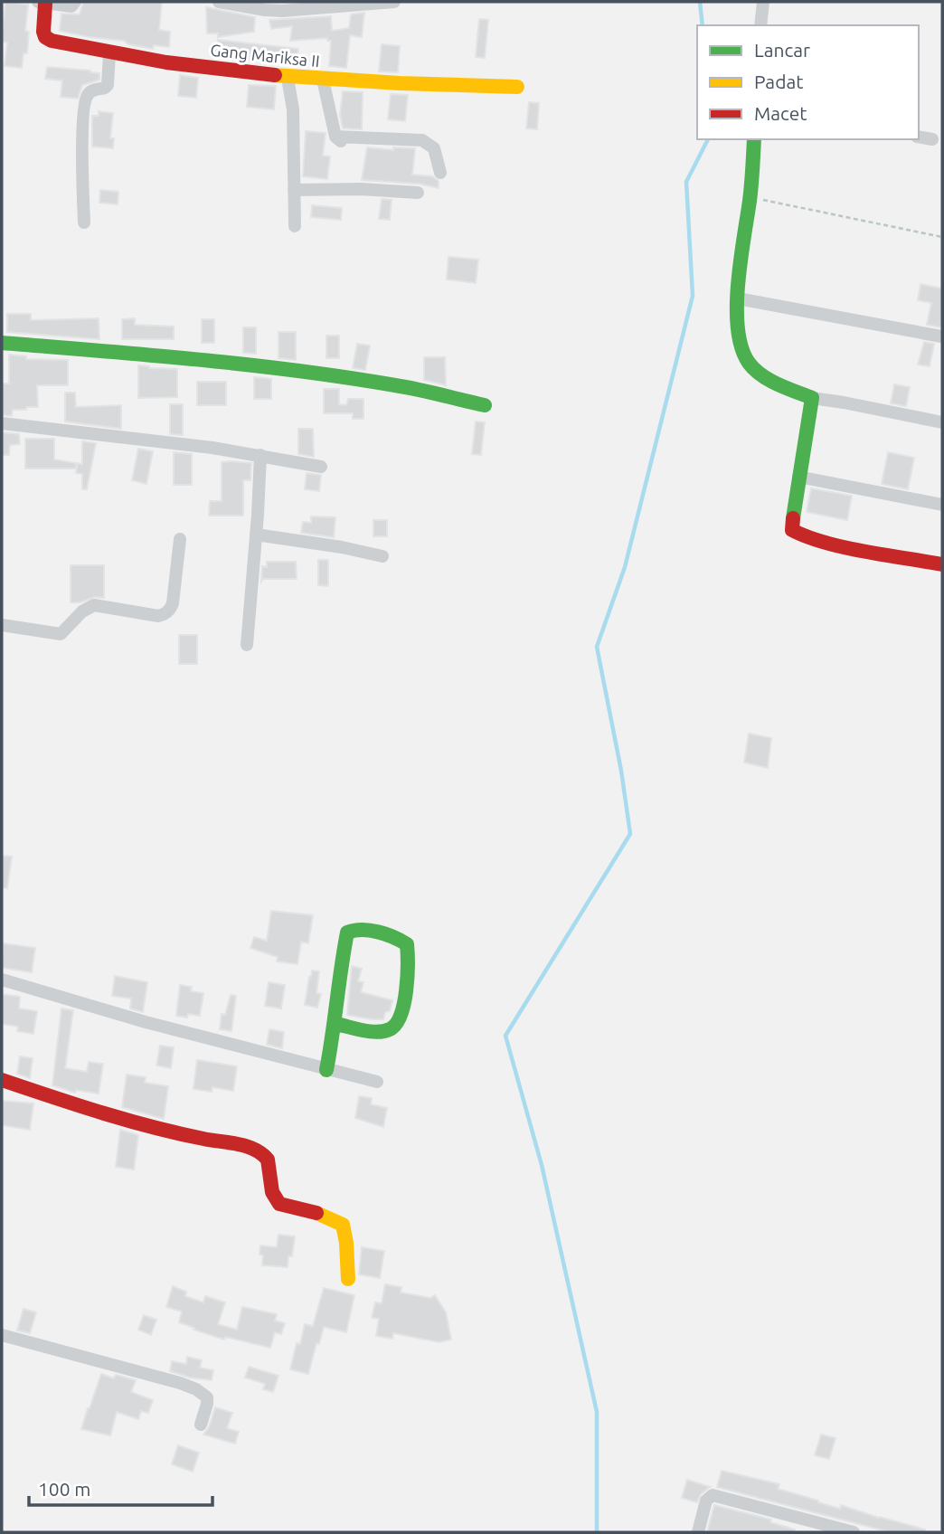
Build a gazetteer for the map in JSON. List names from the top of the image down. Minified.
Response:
{"streets":{"street":["Gang Mariksa II"]},"legend":["Lancar","Padat","Macet"],"scale_bar":"100 m"}
